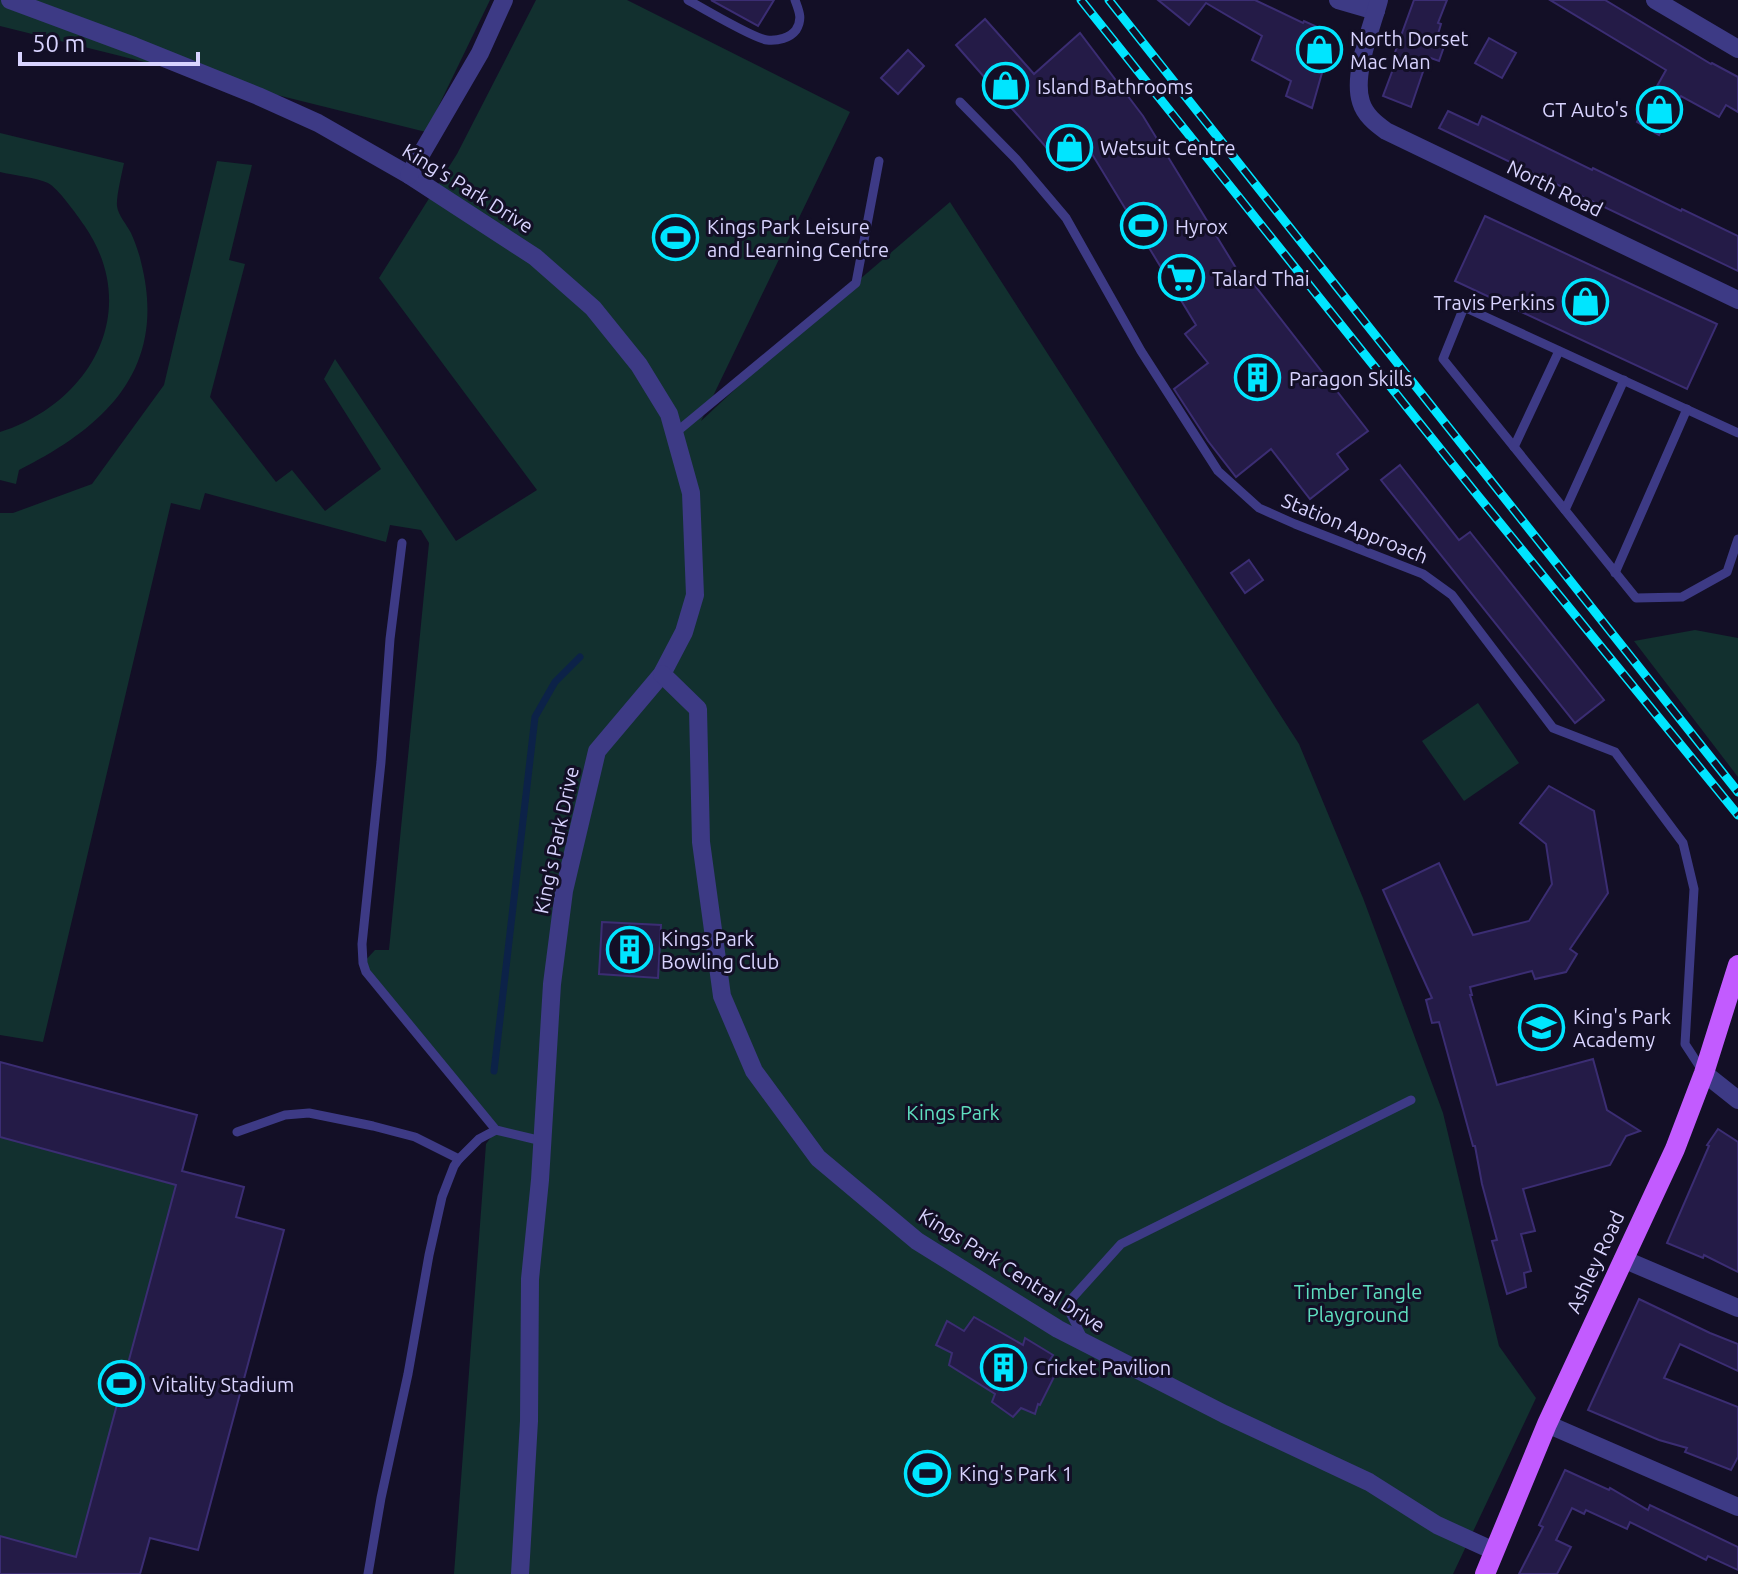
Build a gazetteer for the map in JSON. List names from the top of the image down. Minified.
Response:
{"streets":{"main road":["Ashley Road"],"street":["King's Park Drive","North Road","Kings Park Central Drive"],"lane":["Station Approach"]},"crossings":[["King's Park Drive","Kings Park Central Drive"],["Station Approach","Ashley Road"],["Ashley Road","Kings Park Central Drive"]],"parks":["Kings Park","Timber Tangle Playground"],"places":{"shop":["North Dorset Mac Man","Island Bathrooms","GT Auto's","Wetsuit Centre","Travis Perkins"],"sports":["Hyrox","Kings Park Leisure and Learning Centre","Vitality Stadium","King's Park 1"],"supermarket":["Talard Thai"],"building":["Paragon Skills","Kings Park Bowling Club","Cricket Pavilion"],"school or university":["King's Park Academy"]},"scale_bar":"50 m"}
